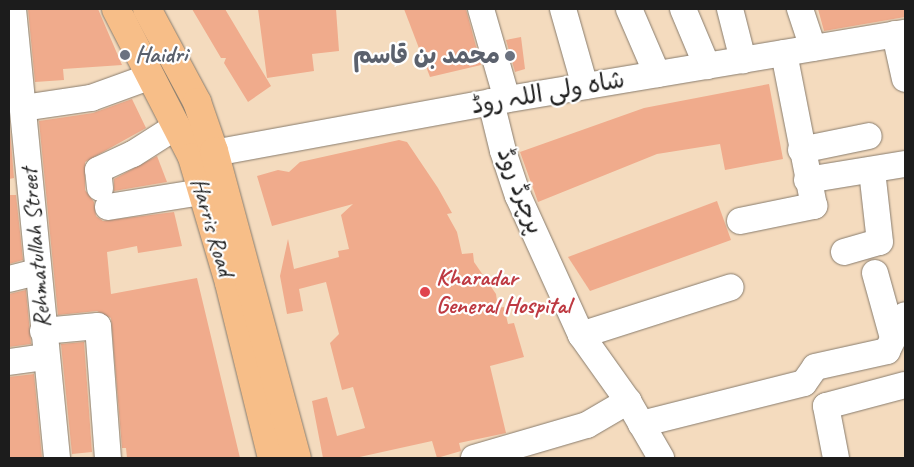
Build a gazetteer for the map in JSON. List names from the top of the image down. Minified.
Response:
{"streets":{"main road":["Harris Road"],"street":["شاہ ولی اللہ روڈ","پرچرڈ روڈ","Rehmatullah Street"]},"crossings":[["شاہ ولی اللہ روڈ","پرچرڈ روڈ"],["شاہ ولی اللہ روڈ","Harris Road"]],"places":["Haidri","محمد بن قاسم","Kharadar General Hospital"]}
